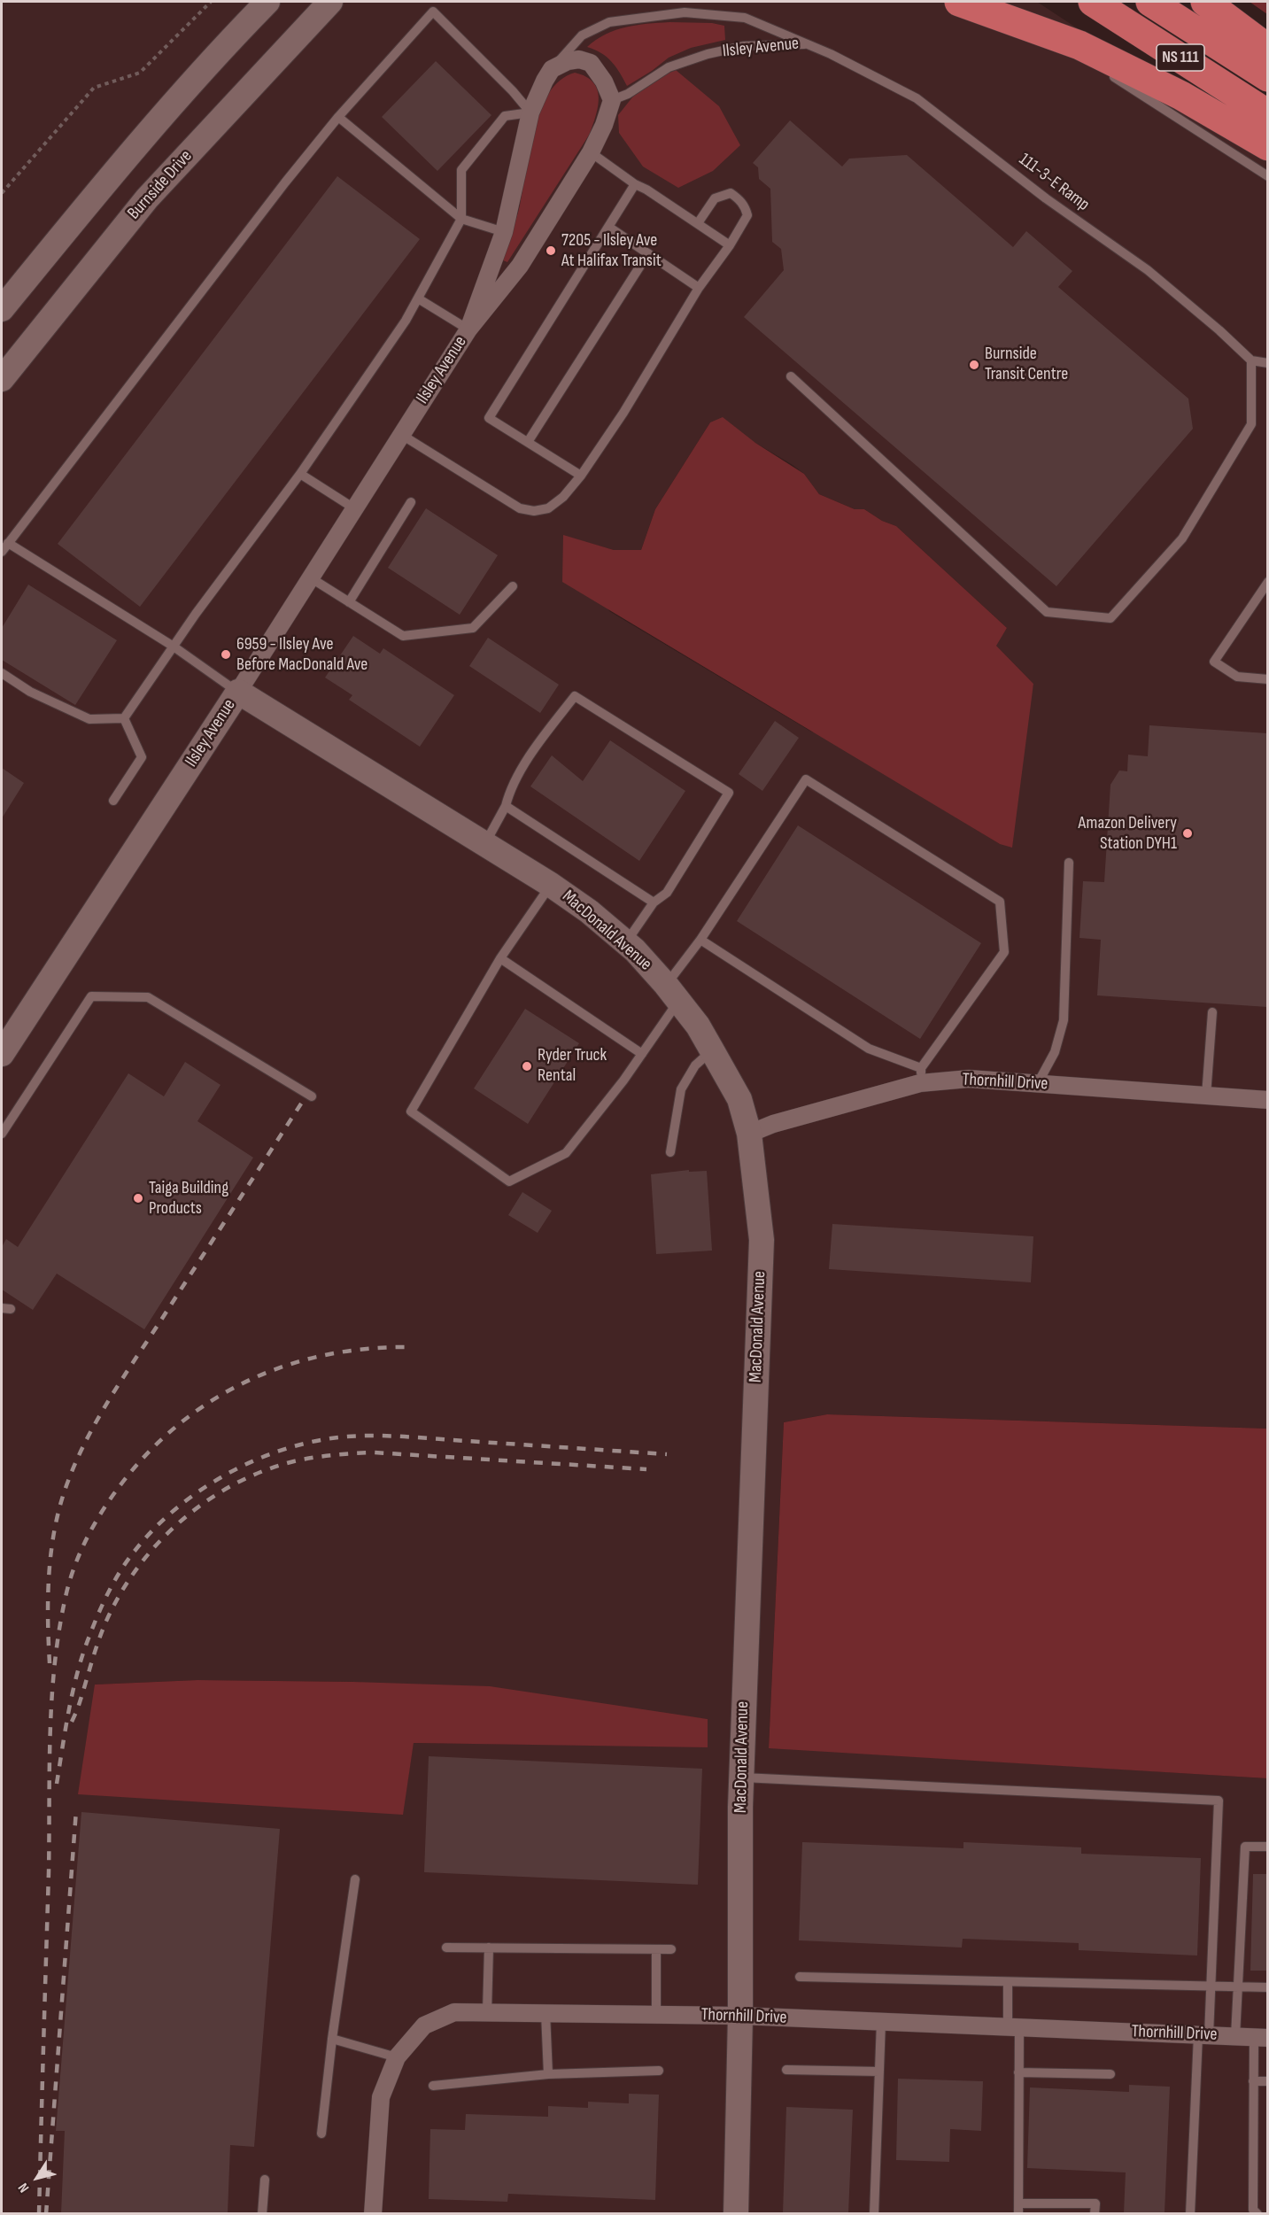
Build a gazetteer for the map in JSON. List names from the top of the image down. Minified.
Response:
{"streets":{"highway":["NS 111"],"street":["Ilsley Avenue","Burnside Drive","MacDonald Avenue","Thornhill Drive"],"lane":["111-3-E Ramp"]},"crossings":[["Ilsley Avenue","111-3-E Ramp"],["Ilsley Avenue","MacDonald Avenue"],["MacDonald Avenue","Thornhill Drive"]],"places":["7205 - Ilsley Ave At Halifax Transit","Burnside Transit Centre","6959 - Ilsley Ave Before MacDonald Ave","Amazon Delivery Station DYH1","Ryder Truck Rental","Taiga Building Products"],"north":"bottom left"}
